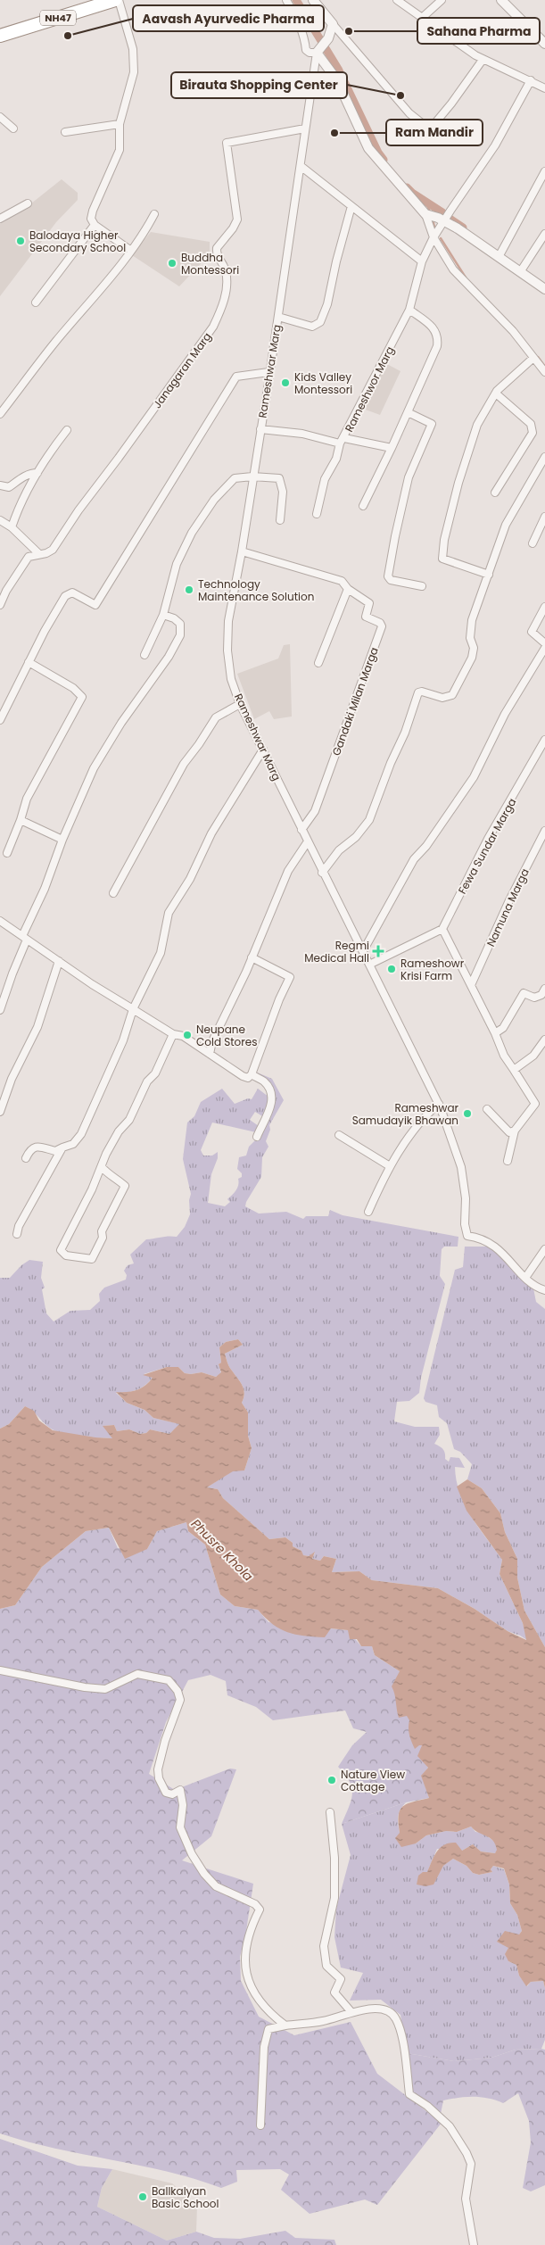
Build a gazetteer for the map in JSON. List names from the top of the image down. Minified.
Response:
{"streets":{"highway":["NH47"],"street":["Janagaran Marg","Rameshwar Marg","Rameshwor Marg","Gandaki Milan Marga","Fewa Sundar Marga","Namuna Marga"]},"crossings":[["Janagaran Marg","Rameshwar Marg"],["Rameshwar Marg","Rameshwor Marg"],["Rameshwar Marg","Gandaki Milan Marga"]],"water":["Phusre Khola"],"places":{"other":["Sahana Pharma","Aavash Ayurvedic Pharma","Birauta Shopping Center","Ram Mandir","Balodaya Higher Secondary School","Buddha Montessori","Kids Valley Montessori","Technology Maintenance Solution","Rameshowr Krisi Farm","Neupane Cold Stores","Rameshwar Samudayik Bhawan","Nature View Cottage","Ballkalyan Basic School"],"health":["Regmi Medical Hall"]}}
